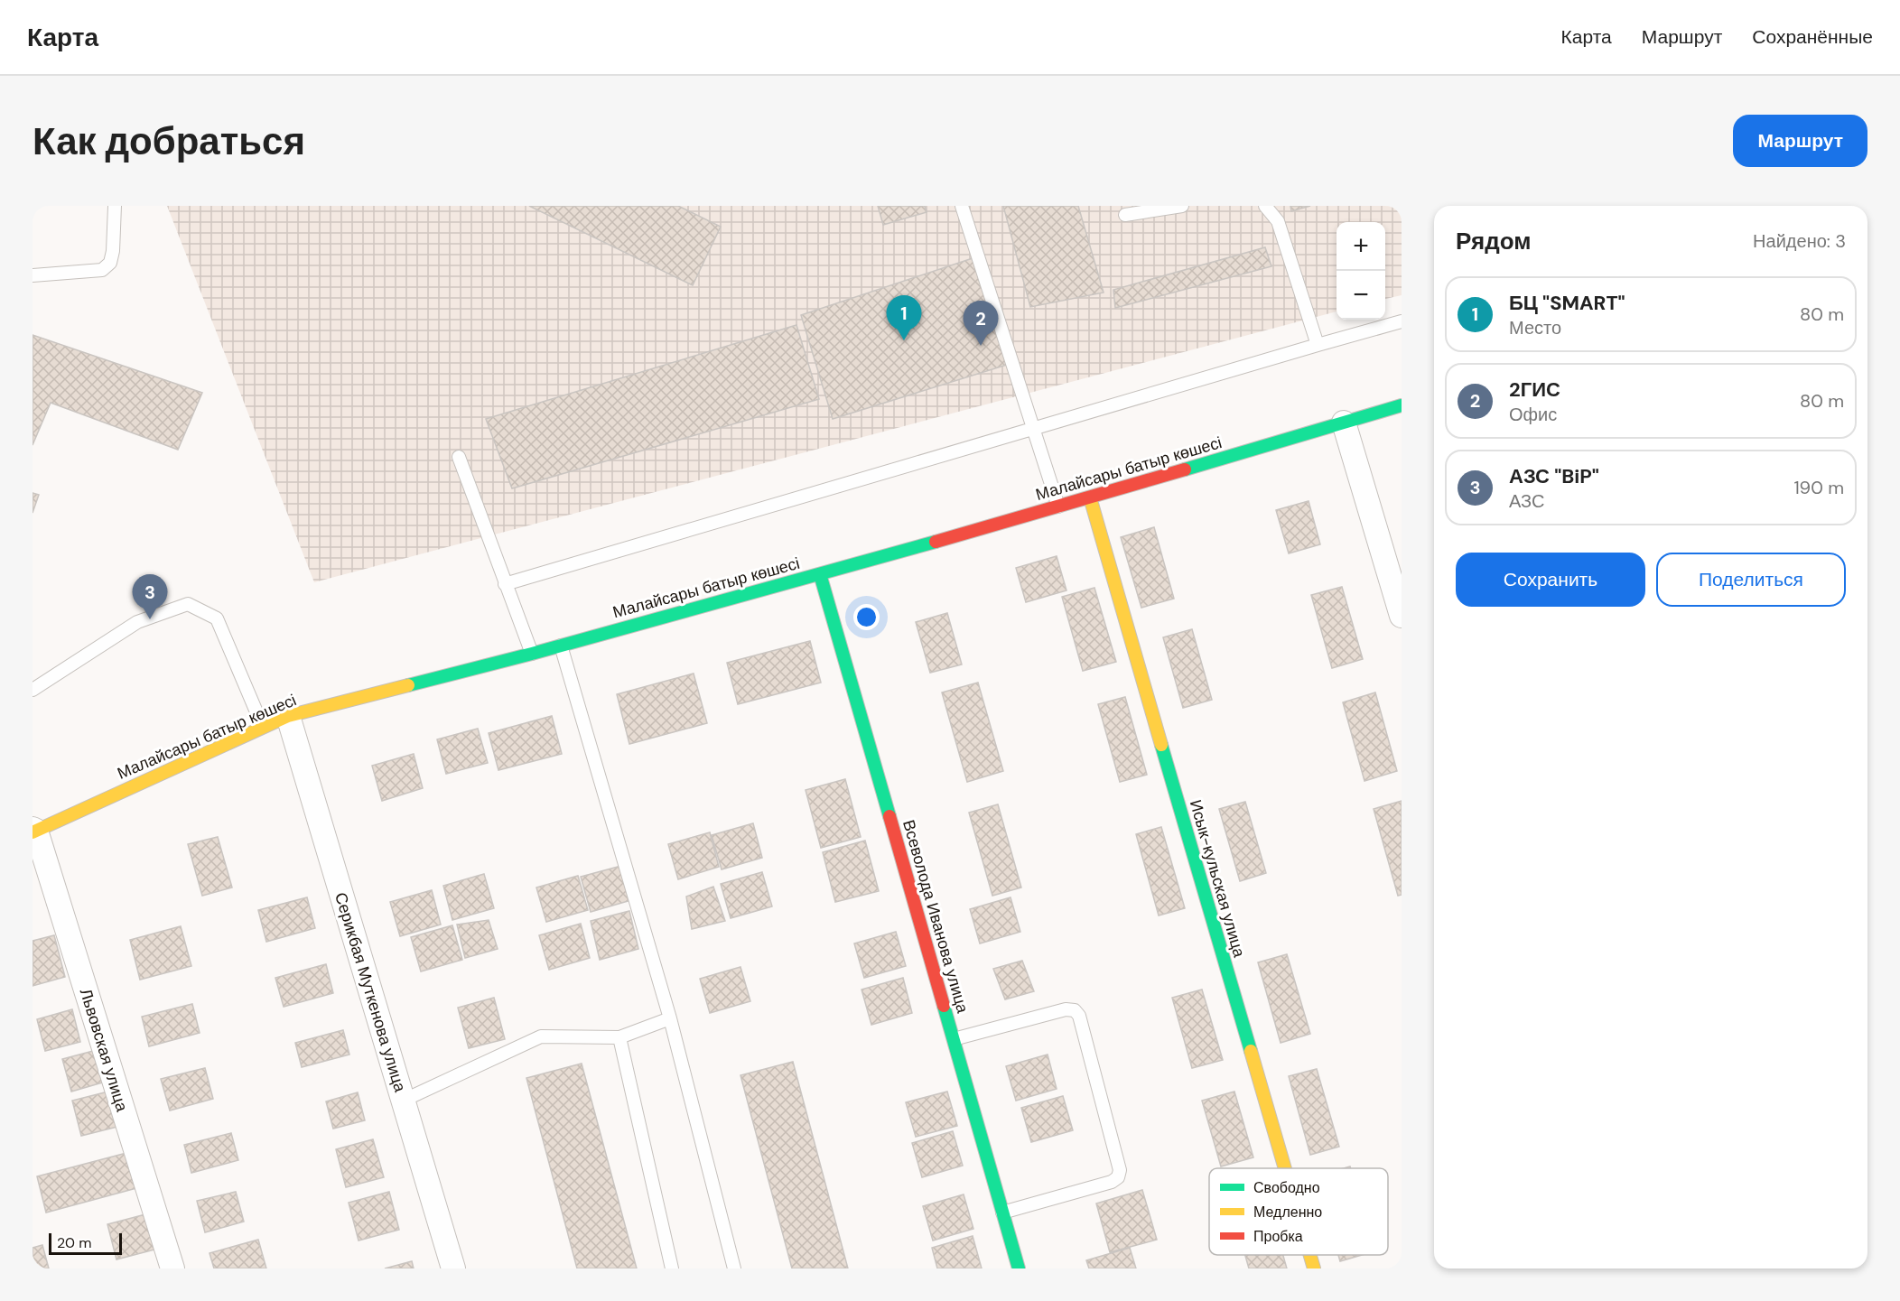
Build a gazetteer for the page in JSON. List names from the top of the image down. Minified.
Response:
{"streets":{"street":["Малайсары батыр көшесі","Исык-кульская улица","Всеволода Иванова улица","Серикбая Муткенова улица","Львовская улица"]},"crossings":[["Малайсары батыр көшесі","Исык-кульская улица"],["Малайсары батыр көшесі","Всеволода Иванова улица"],["Малайсары батыр көшесі","Серикбая Муткенова улица"],["Малайсары батыр көшесі","Львовская улица"]],"legend":["Свободно","Медленно","Пробка"],"scale_bar":"20 m","page":{"header":"Карта","nav":["Карта","Маршрут","Сохранённые"],"buttons":["Маршрут",["Сохранить","Поделиться"]],"title":"Как добраться","heading":["Рядом","Найдено: 3"],"map_buttons":["+","−"],"list":[{"mark":"1","name":"БЦ \"SMART\"","note":"Место","value":"80 m"},{"mark":"2","name":"2ГИС","note":"Офис","value":"80 m"},{"mark":"3","name":"АЗС \"BiP\"","note":"АЗС","value":"190 m"}],"pins":["1","2","3"],"scale":"20 m"}}
